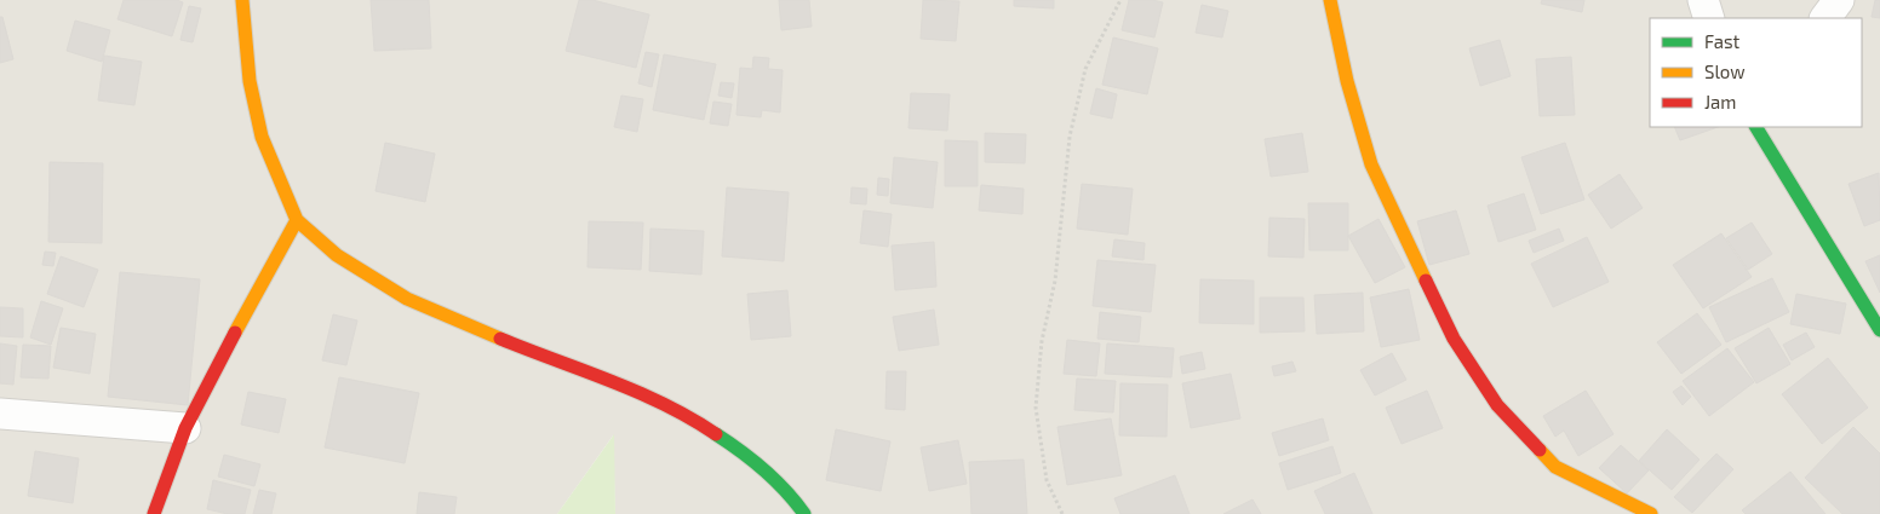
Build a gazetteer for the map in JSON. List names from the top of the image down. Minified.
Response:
{"legend":["Fast","Slow","Jam"]}
